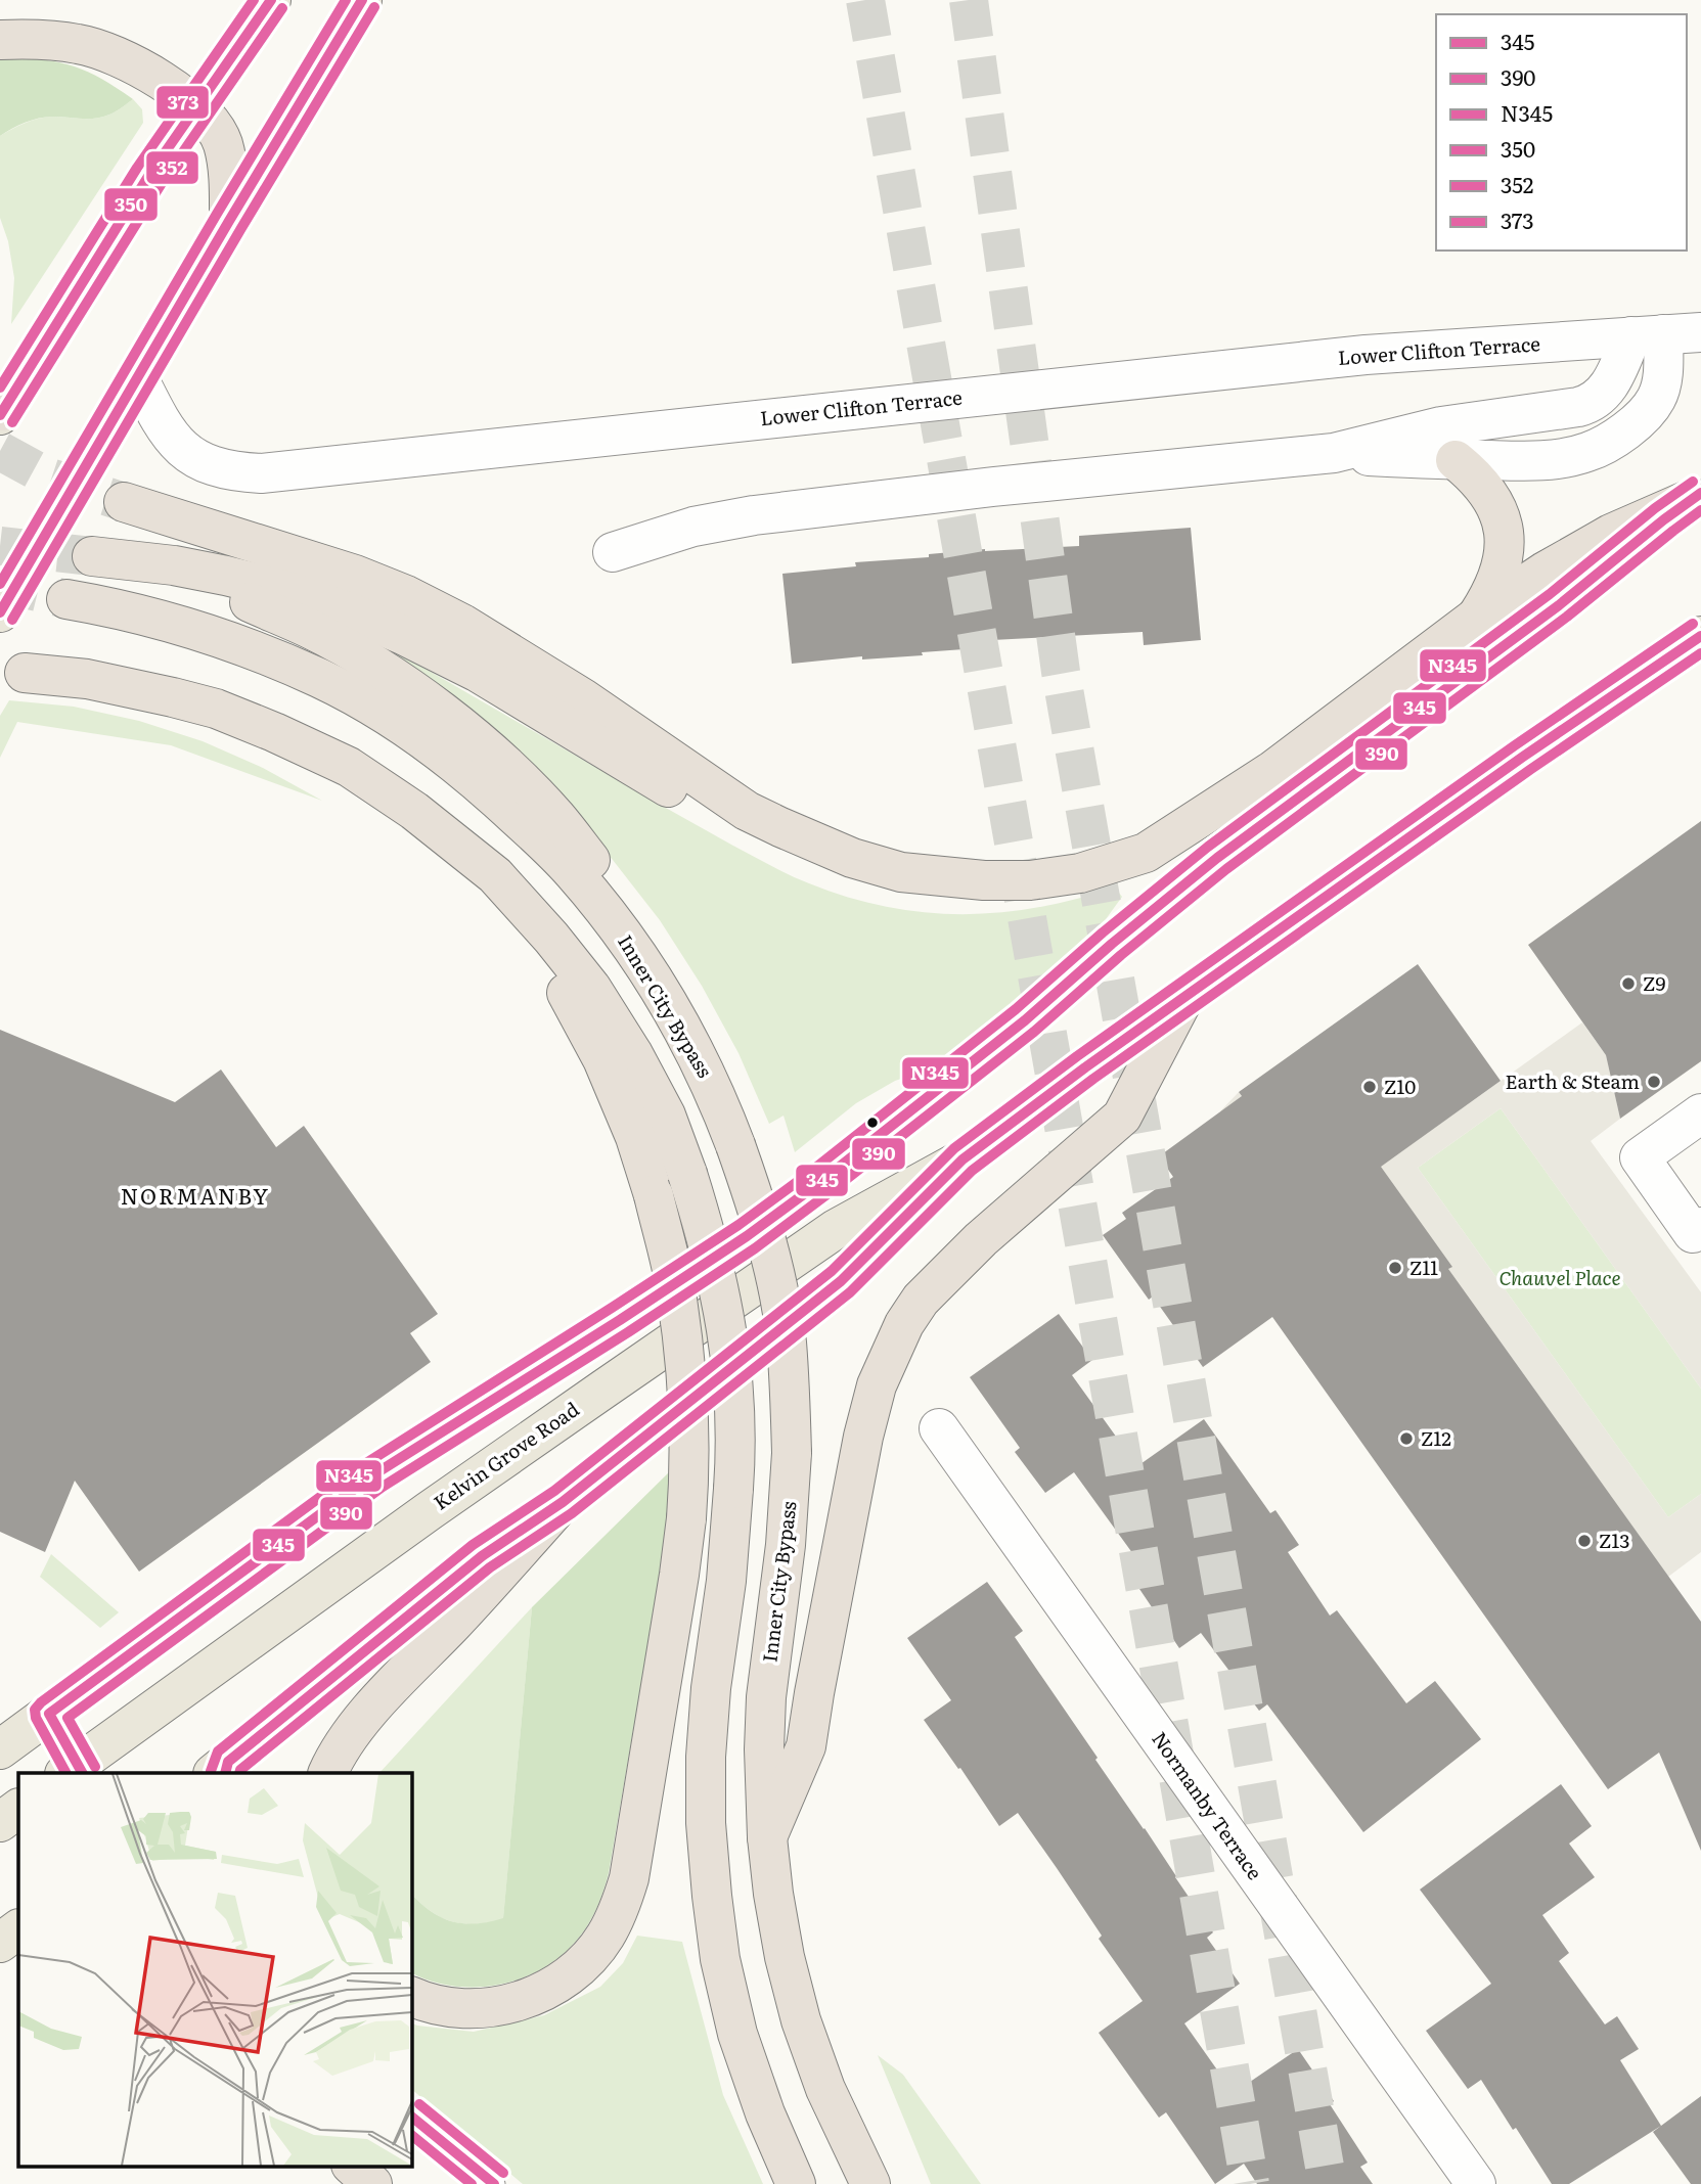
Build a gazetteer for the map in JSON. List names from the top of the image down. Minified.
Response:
{"streets":{"highway":["Inner City Bypass"],"main road":["Kelvin Grove Road"],"street":["Lower Clifton Terrace","Normanby Terrace"]},"districts":["NORMANBY"],"parks":["Chauvel Place"],"places":["Z9","Earth & Steam","Z10","Z11","Z12","Z13"],"lines":["transit line 350","transit line 373","transit line 352","transit line N345","transit line 345","transit line 390"],"legend":["345","390","N345","350","352","373"]}
